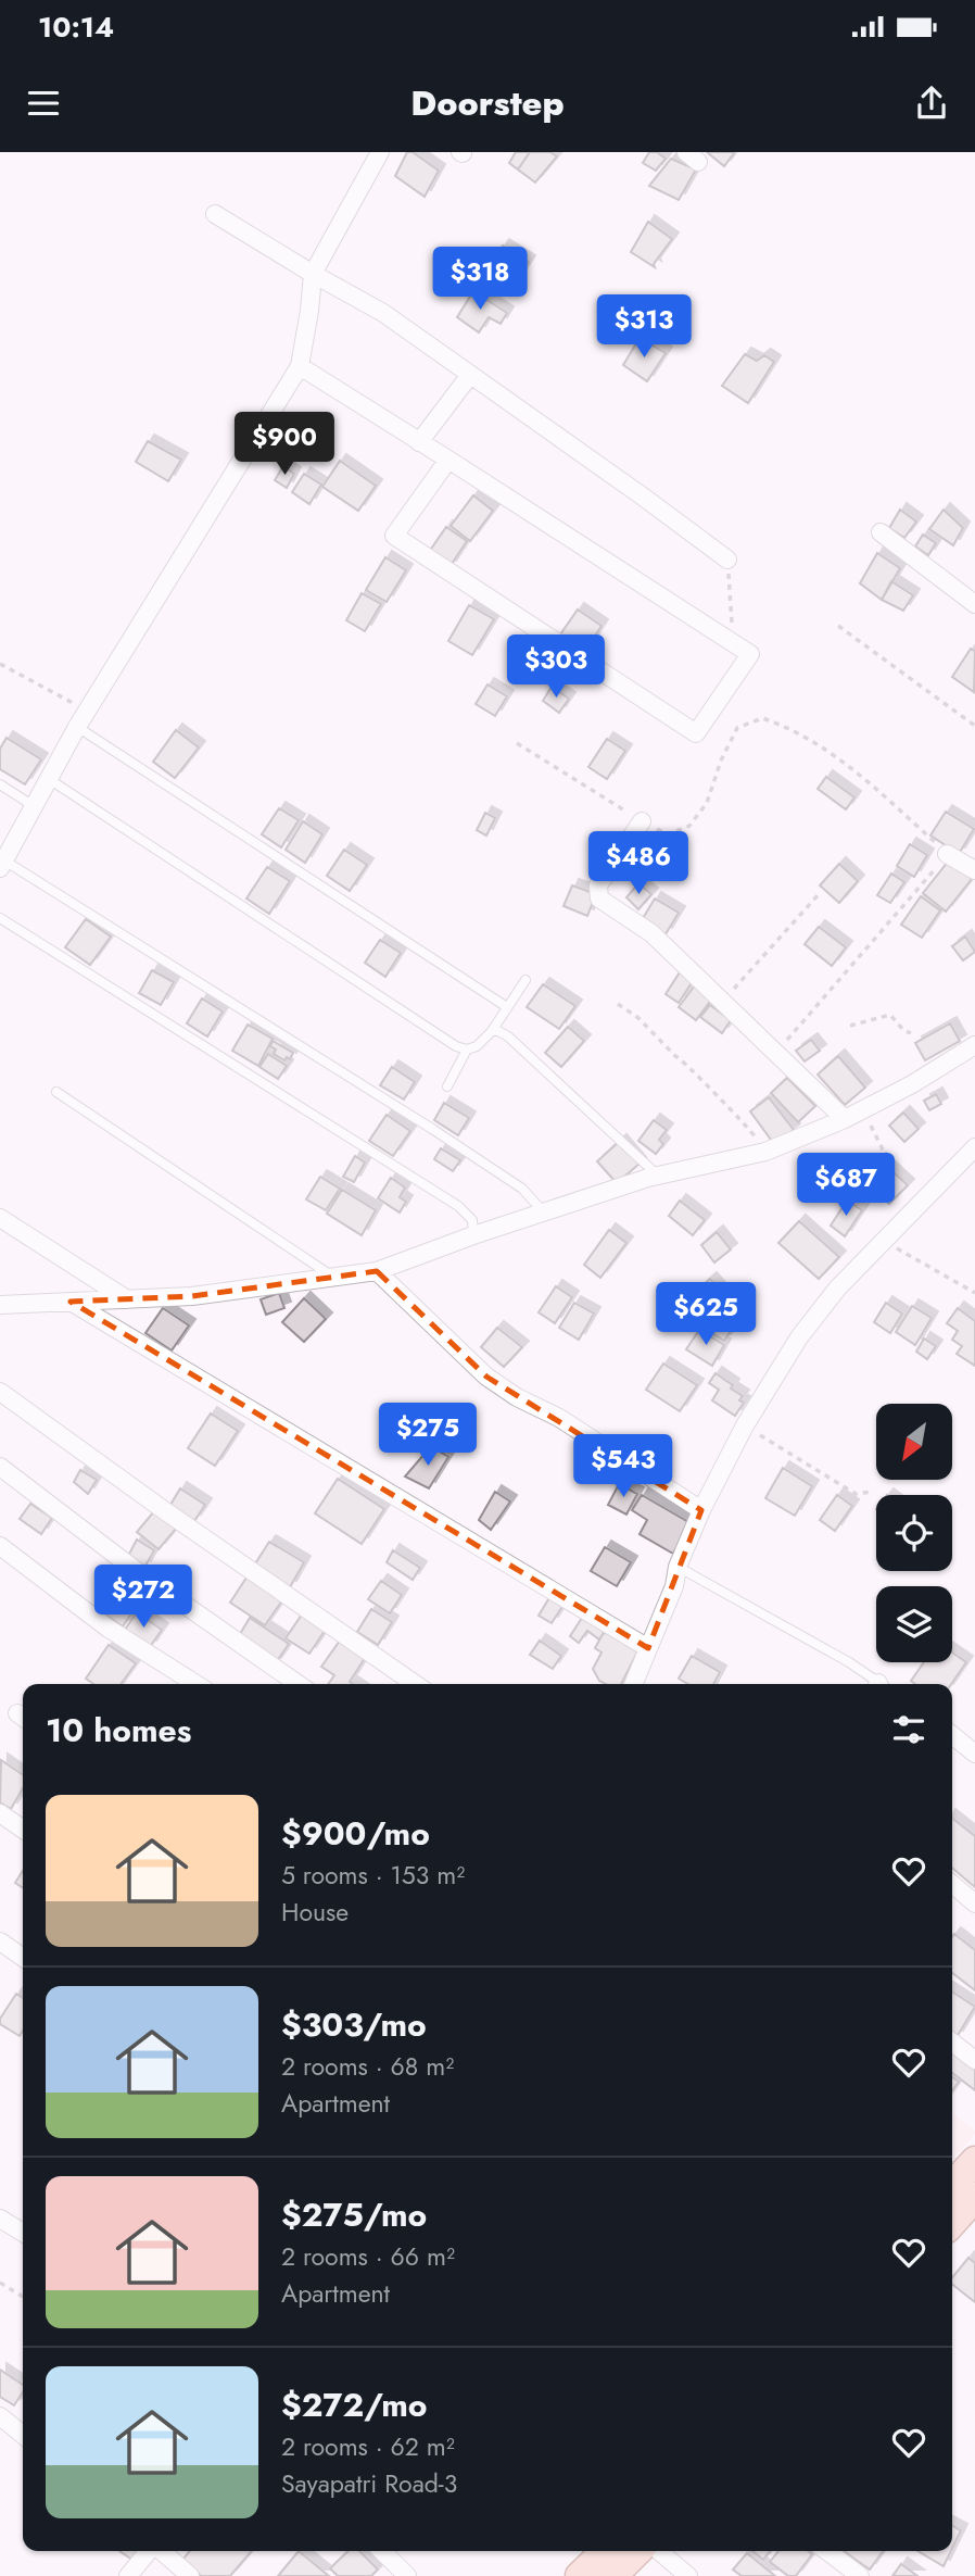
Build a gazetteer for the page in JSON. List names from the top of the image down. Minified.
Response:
{"north":"bottom left","page":{"status":"10:14","header":"Doorstep","price":["$318","$313","$900","$303","$486","$687","$625","$275","$543","$272"],"heading":"10 homes","list":[{"name":"$900/mo","note":"5 rooms · 153 m² · House"},{"name":"$303/mo","note":"2 rooms · 68 m² · Apartment"},{"name":"$275/mo","note":"2 rooms · 66 m² · Apartment"},{"name":"$272/mo","note":"2 rooms · 62 m² · Sayapatri Road-3"}]}}
